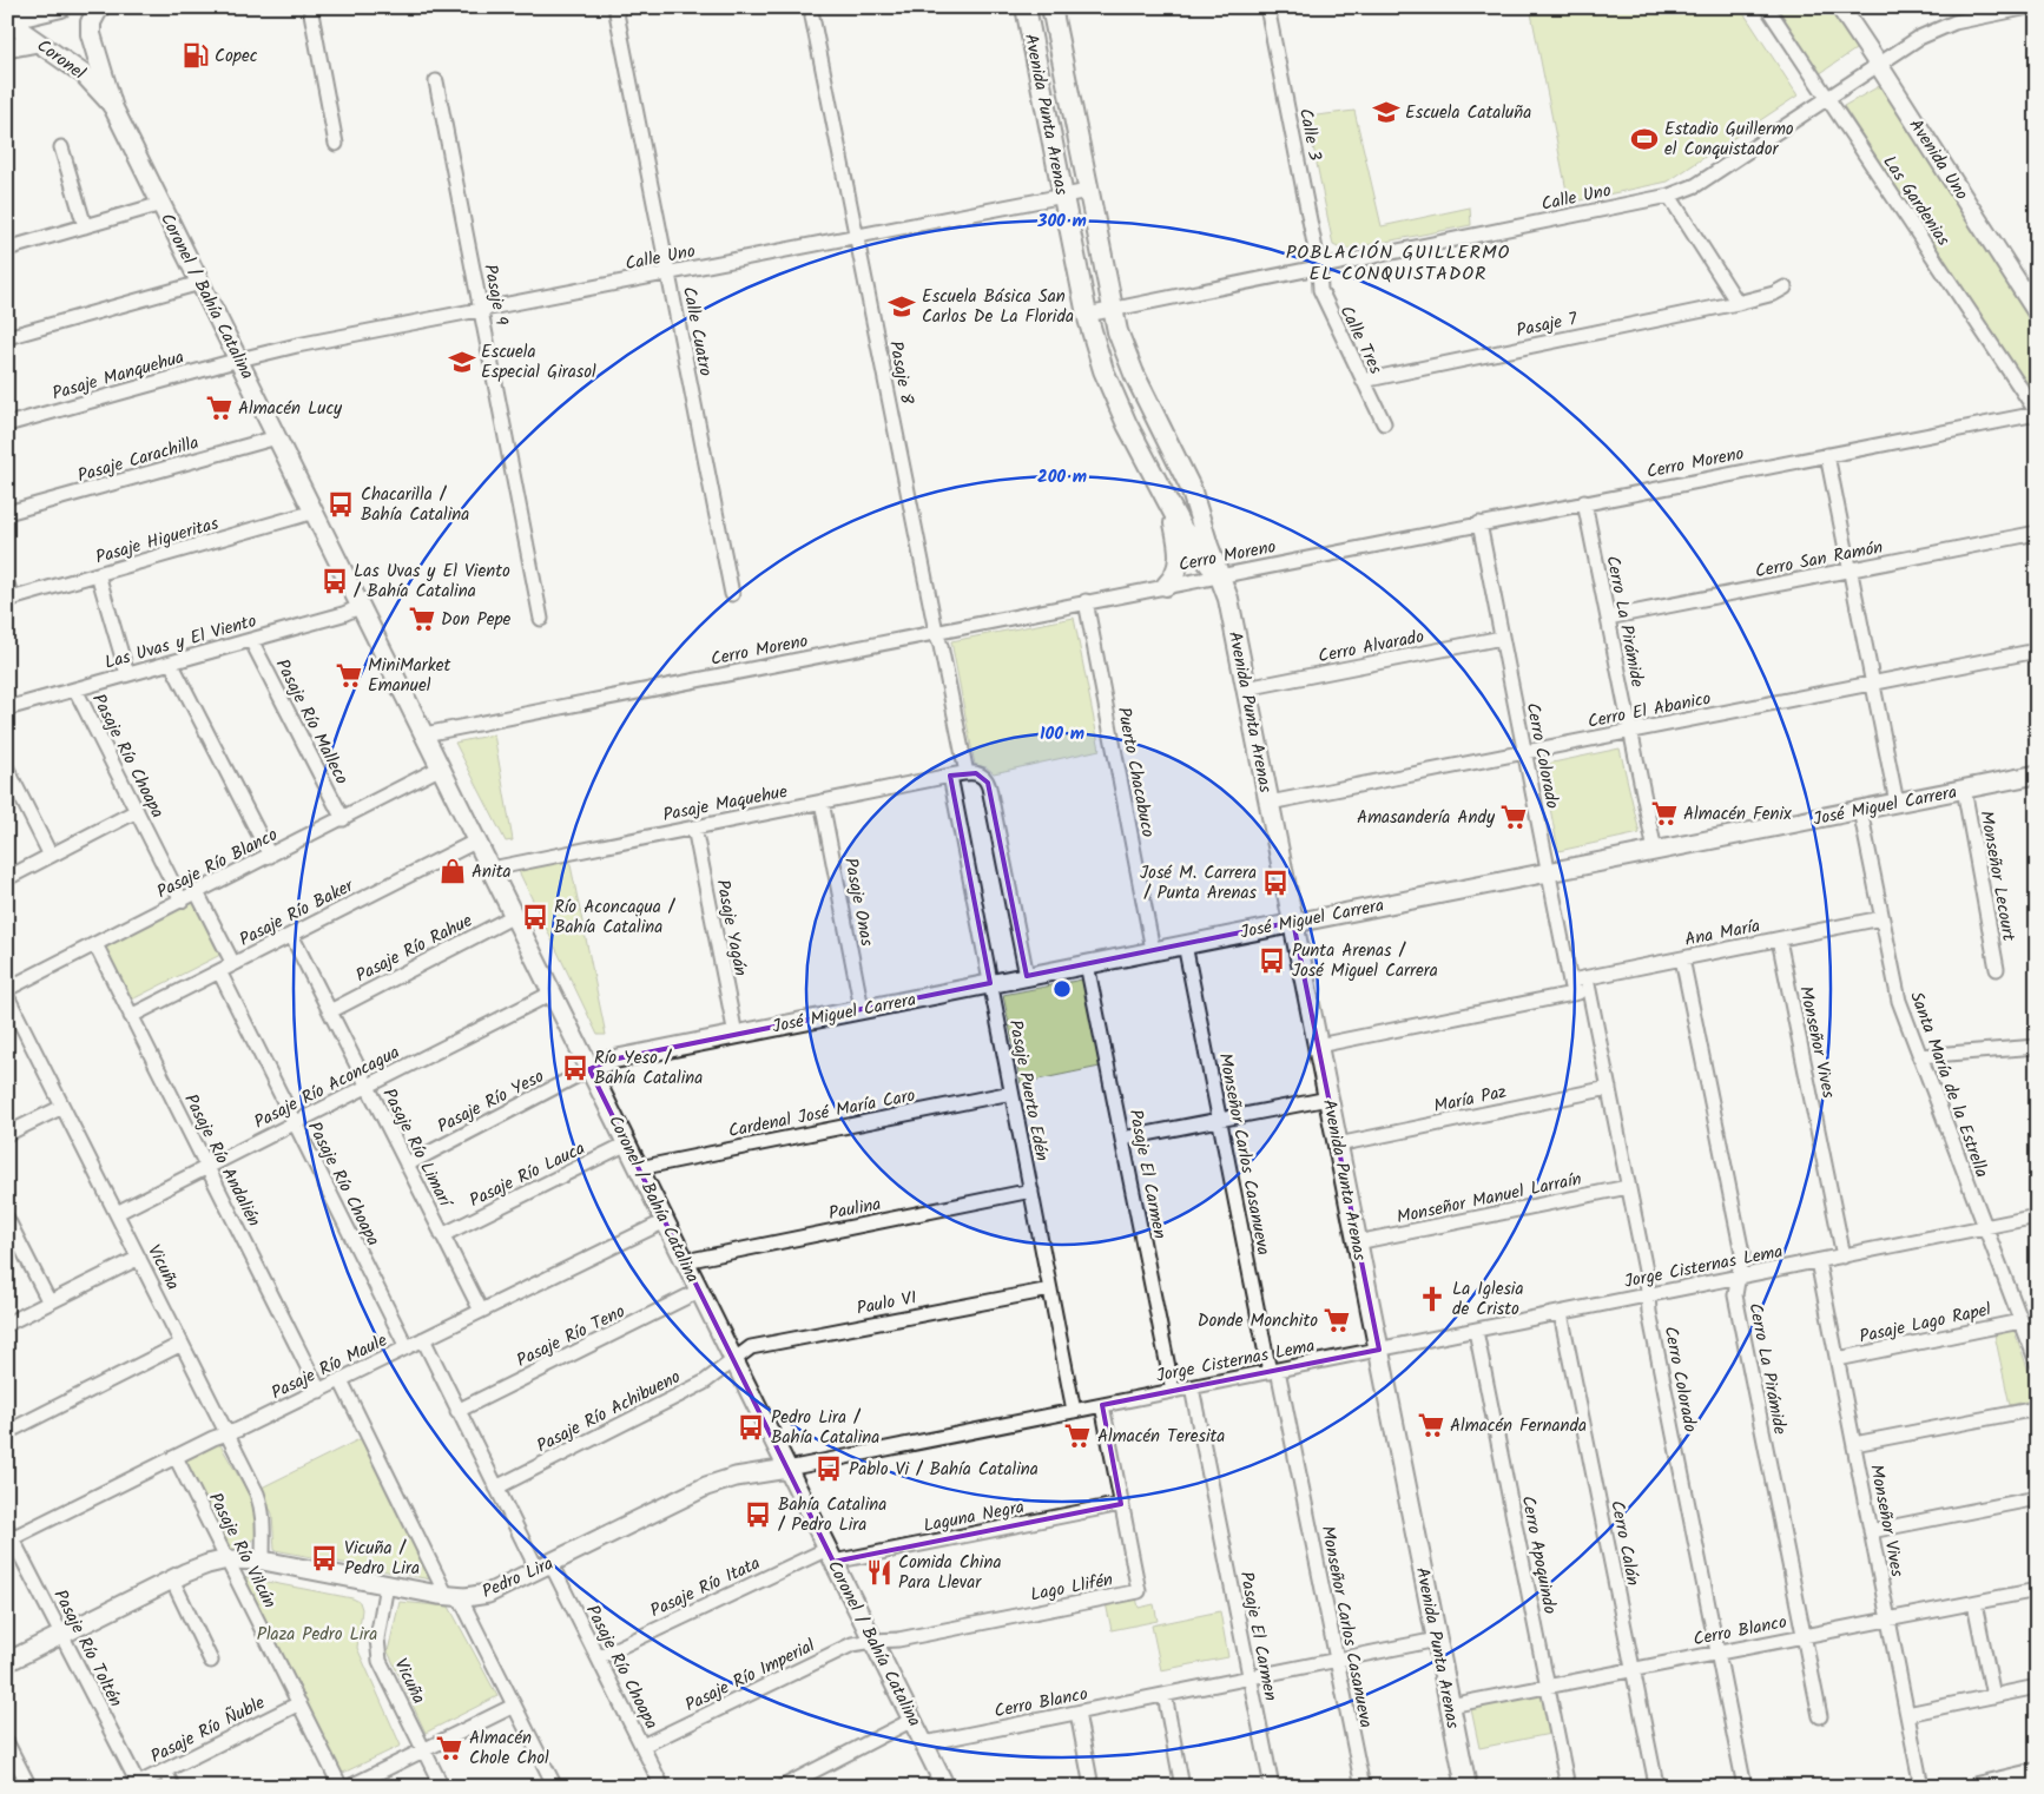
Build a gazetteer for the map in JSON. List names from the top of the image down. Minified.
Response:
{"streets":{"main road":["Avenida Punta Arenas"],"street":["Coronel","Calle 3","Avenida Uno","Calle Uno","Las Gardenias","Pasaje 9","Coronel / Bahía Catalina","Pasaje 7","Calle Cuatro","Calle Tres","Pasaje 8","Pasaje Manquehua","Pasaje Carachilla","Cerro Moreno","Pasaje Higueritas","Cerro San Ramón","Cerro La Pirámide","Las Uvas y El Viento","Cerro Alvarado","Cerro El Abanico","Pasaje Río Malleco","Pasaje Río Choapa","Cerro Colorado","Puerto Chacabuco","Pasaje Maquehue","José Miguel Carrera","Pasaje Río Blanco","Monseñor Lecourt","Pasaje Onas","Pasaje Río Baker","Pasaje Yagán","Ana María","Pasaje Río Rahue","Monseñor Vives","Santa María de la Estrella","Pasaje Río Aconcagua","Pasaje Puerto Edén","María Paz","Pasaje Río Yeso","Cardenal José María Caro","Pasaje Río Limarí","Monseñor Carlos Casanueva","Pasaje Río Andalién","Pasaje Río Lauca","Pasaje El Carmen","Monseñor Manuel Larraín","Paulina","Jorge Cisternas Lema","Vicuña","Paulo VI","Pasaje Lago Rapel","Pasaje Río Teno","Pasaje Río Maule","Pasaje Río Achibueno","Laguna Negra","Cerro Calán","Pasaje Río Vilcún","Cerro Apoquindo","Pedro Lira","Pasaje Río Itata","Lago Llifén","Cerro Blanco","Pasaje Río Toltén","Pasaje Río Imperial","Pasaje Río Ñuble"]},"crossings":[["Coronel","Coronel / Bahía Catalina"],["Avenida Punta Arenas","Calle Uno"],["Avenida Punta Arenas","Cerro Moreno"],["Avenida Punta Arenas","Cerro Alvarado"],["Avenida Punta Arenas","Cerro El Abanico"],["Avenida Punta Arenas","José Miguel Carrera"],["Avenida Punta Arenas","Ana María"],["Avenida Punta Arenas","María Paz"],["Avenida Punta Arenas","Monseñor Manuel Larraín"],["Avenida Punta Arenas","Jorge Cisternas Lema"],["Avenida Punta Arenas","Cerro Blanco"],["Calle 3","Calle Uno"],["Calle 3","Calle Tres"],["Avenida Uno","Calle Uno"],["Calle Uno","Las Gardenias"],["Calle Uno","Pasaje 9"],["Calle Uno","Coronel / Bahía Catalina"],["Calle Uno","Calle Cuatro"],["Calle Uno","Calle Tres"],["Calle Uno","Pasaje 8"],["Calle Uno","Pasaje Manquehua"],["Las Gardenias","Cerro Moreno"],["Coronel / Bahía Catalina","Pasaje Manquehua"],["Coronel / Bahía Catalina","Pasaje Carachilla"],["Coronel / Bahía Catalina","Cerro Moreno"],["Coronel / Bahía Catalina","Pasaje Higueritas"],["Coronel / Bahía Catalina","Las Uvas y El Viento"],["Coronel / Bahía Catalina","Pasaje Maquehue"],["Coronel / Bahía Catalina","José Miguel Carrera"],["Coronel / Bahía Catalina","Pasaje Río Blanco"],["Coronel / Bahía Catalina","Pasaje Río Baker"],["Coronel / Bahía Catalina","Pasaje Río Rahue"],["Coronel / Bahía Catalina","Pasaje Río Aconcagua"],["Coronel / Bahía Catalina","Pasaje Río Yeso"],["Coronel / Bahía Catalina","Cardenal José María Caro"],["Coronel / Bahía Catalina","Pasaje Río Lauca"],["Coronel / Bahía Catalina","Paulina"],["Coronel / Bahía Catalina","Jorge Cisternas Lema"],["Coronel / Bahía Catalina","Paulo VI"],["Coronel / Bahía Catalina","Pasaje Río Teno"],["Coronel / Bahía Catalina","Pasaje Río Maule"],["Coronel / Bahía Catalina","Pasaje Río Achibueno"],["Coronel / Bahía Catalina","Laguna Negra"],["Coronel / Bahía Catalina","Pedro Lira"],["Coronel / Bahía Catalina","Pasaje Río Itata"],["Coronel / Bahía Catalina","Lago Llifén"],["Coronel / Bahía Catalina","Cerro Blanco"],["Coronel / Bahía Catalina","Pasaje Río Imperial"],["Pasaje 7","Calle Tres"],["Pasaje 8","Cerro Moreno"],["Cerro Moreno","Cerro La Pirámide"],["Cerro Moreno","Cerro Colorado"],["Cerro Moreno","Puerto Chacabuco"],["Cerro San Ramón","Cerro La Pirámide"],["Cerro La Pirámide","Cerro El Abanico"],["Cerro La Pirámide","José Miguel Carrera"],["Cerro La Pirámide","Ana María"],["Cerro La Pirámide","Jorge Cisternas Lema"],["Cerro La Pirámide","Cerro Blanco"],["Las Uvas y El Viento","Pasaje Río Malleco"],["Las Uvas y El Viento","Pasaje Río Choapa"],["Cerro Alvarado","Cerro Colorado"],["Cerro El Abanico","Cerro Colorado"],["Pasaje Río Malleco","Pasaje Río Blanco"],["Pasaje Río Choapa","Pasaje Río Blanco"],["Pasaje Río Choapa","Pasaje Río Baker"],["Pasaje Río Choapa","Pasaje Río Aconcagua"],["Pasaje Río Choapa","Pasaje Río Teno"],["Pasaje Río Choapa","Pasaje Río Maule"],["Pasaje Río Choapa","Pasaje Río Achibueno"],["Pasaje Río Choapa","Pedro Lira"],["Pasaje Río Choapa","Pasaje Río Itata"],["Pasaje Río Choapa","Pasaje Río Imperial"],["Cerro Colorado","José Miguel Carrera"],["Cerro Colorado","Ana María"],["Cerro Colorado","María Paz"],["Cerro Colorado","Monseñor Manuel Larraín"],["Cerro Colorado","Jorge Cisternas Lema"],["Cerro Colorado","Cerro Blanco"],["Puerto Chacabuco","José Miguel Carrera"],["Pasaje Maquehue","Pasaje Onas"],["Pasaje Maquehue","Pasaje Yagán"],["Pasaje Maquehue","Pasaje Puerto Edén"],["José Miguel Carrera","Monseñor Lecourt"],["José Miguel Carrera","Pasaje Onas"],["José Miguel Carrera","Pasaje Yagán"],["José Miguel Carrera","Santa María de la Estrella"],["José Miguel Carrera","Pasaje Puerto Edén"],["José Miguel Carrera","Pasaje Río Yeso"],["José Miguel Carrera","Monseñor Carlos Casanueva"],["José Miguel Carrera","Pasaje El Carmen"],["Pasaje Río Blanco","Pasaje Río Andalién"],["Pasaje Río Baker","Pasaje Río Limarí"],["Pasaje Río Baker","Pasaje Río Andalién"],["Ana María","Monseñor Vives"],["Ana María","Santa María de la Estrella"],["Pasaje Río Rahue","Pasaje Río Limarí"],["Monseñor Vives","Jorge Cisternas Lema"],["Monseñor Vives","Pasaje Lago Rapel"],["Monseñor Vives","Cerro Blanco"],["Santa María de la Estrella","Jorge Cisternas Lema"],["Santa María de la Estrella","Pasaje Lago Rapel"],["Pasaje Río Aconcagua","Pasaje Río Limarí"],["Pasaje Río Aconcagua","Pasaje Río Andalién"],["Pasaje Río Aconcagua","Vicuña"],["Pasaje Puerto Edén","Cardenal José María Caro"],["Pasaje Puerto Edén","Paulina"],["Pasaje Puerto Edén","Jorge Cisternas Lema"],["Pasaje Puerto Edén","Paulo VI"],["Pasaje Río Yeso","Pasaje Río Limarí"],["Pasaje Río Limarí","Pasaje Río Lauca"],["Pasaje Río Limarí","Pasaje Río Maule"],["Monseñor Carlos Casanueva","Jorge Cisternas Lema"],["Monseñor Carlos Casanueva","Cerro Blanco"],["Pasaje Río Andalién","Pasaje Río Maule"],["Pasaje El Carmen","Jorge Cisternas Lema"],["Pasaje El Carmen","Cerro Blanco"],["Jorge Cisternas Lema","Cerro Calán"],["Jorge Cisternas Lema","Cerro Apoquindo"],["Jorge Cisternas Lema","Pedro Lira"],["Vicuña","Pasaje Río Maule"],["Vicuña","Pedro Lira"],["Paulo VI","Pasaje Río Achibueno"],["Pasaje Río Maule","Pasaje Río Vilcún"],["Pasaje Río Maule","Pasaje Río Toltén"],["Laguna Negra","Pasaje Río Itata"],["Laguna Negra","Lago Llifén"],["Cerro Calán","Cerro Blanco"],["Pasaje Río Vilcún","Pedro Lira"],["Pasaje Río Vilcún","Pasaje Río Ñuble"],["Cerro Apoquindo","Cerro Blanco"],["Pedro Lira","Pasaje Río Toltén"],["Lago Llifén","Pasaje Río Imperial"],["Pasaje Río Toltén","Pasaje Río Ñuble"]],"districts":["POBLACIÓN GUILLERMO EL CONQUISTADOR"],"parks":["Plaza Pedro Lira"],"places":{"fuel station":["Copec"],"school or university":["Escuela Cataluña","Escuela Básica San Carlos De La Florida","Escuela Especial Girasol"],"sports":["Estadio Guillermo el Conquistador"],"supermarket":["Almacén Lucy","Don Pepe","MiniMarket Emanuel","Almacén Fenix","Amasandería Andy","Donde Monchito","Almacén Fernanda","Almacén Teresita","Almacén Chole Chol"],"bus stop":["Chacarilla / Bahía Catalina","Las Uvas y El Viento / Bahía Catalina","José M. Carrera / Punta Arenas","Río Aconcagua / Bahía Catalina","Punta Arenas / José Miguel Carrera","Río Yeso / Bahía Catalina","Pedro Lira / Bahía Catalina","Pablo Vi / Bahía Catalina","Bahía Catalina / Pedro Lira","Vicuña / Pedro Lira"],"shop":["Anita"],"church":["La Iglesia de Cristo"],"restaurant":["Comida China Para Llevar"]},"rings":["300 m","200 m","100 m"]}
